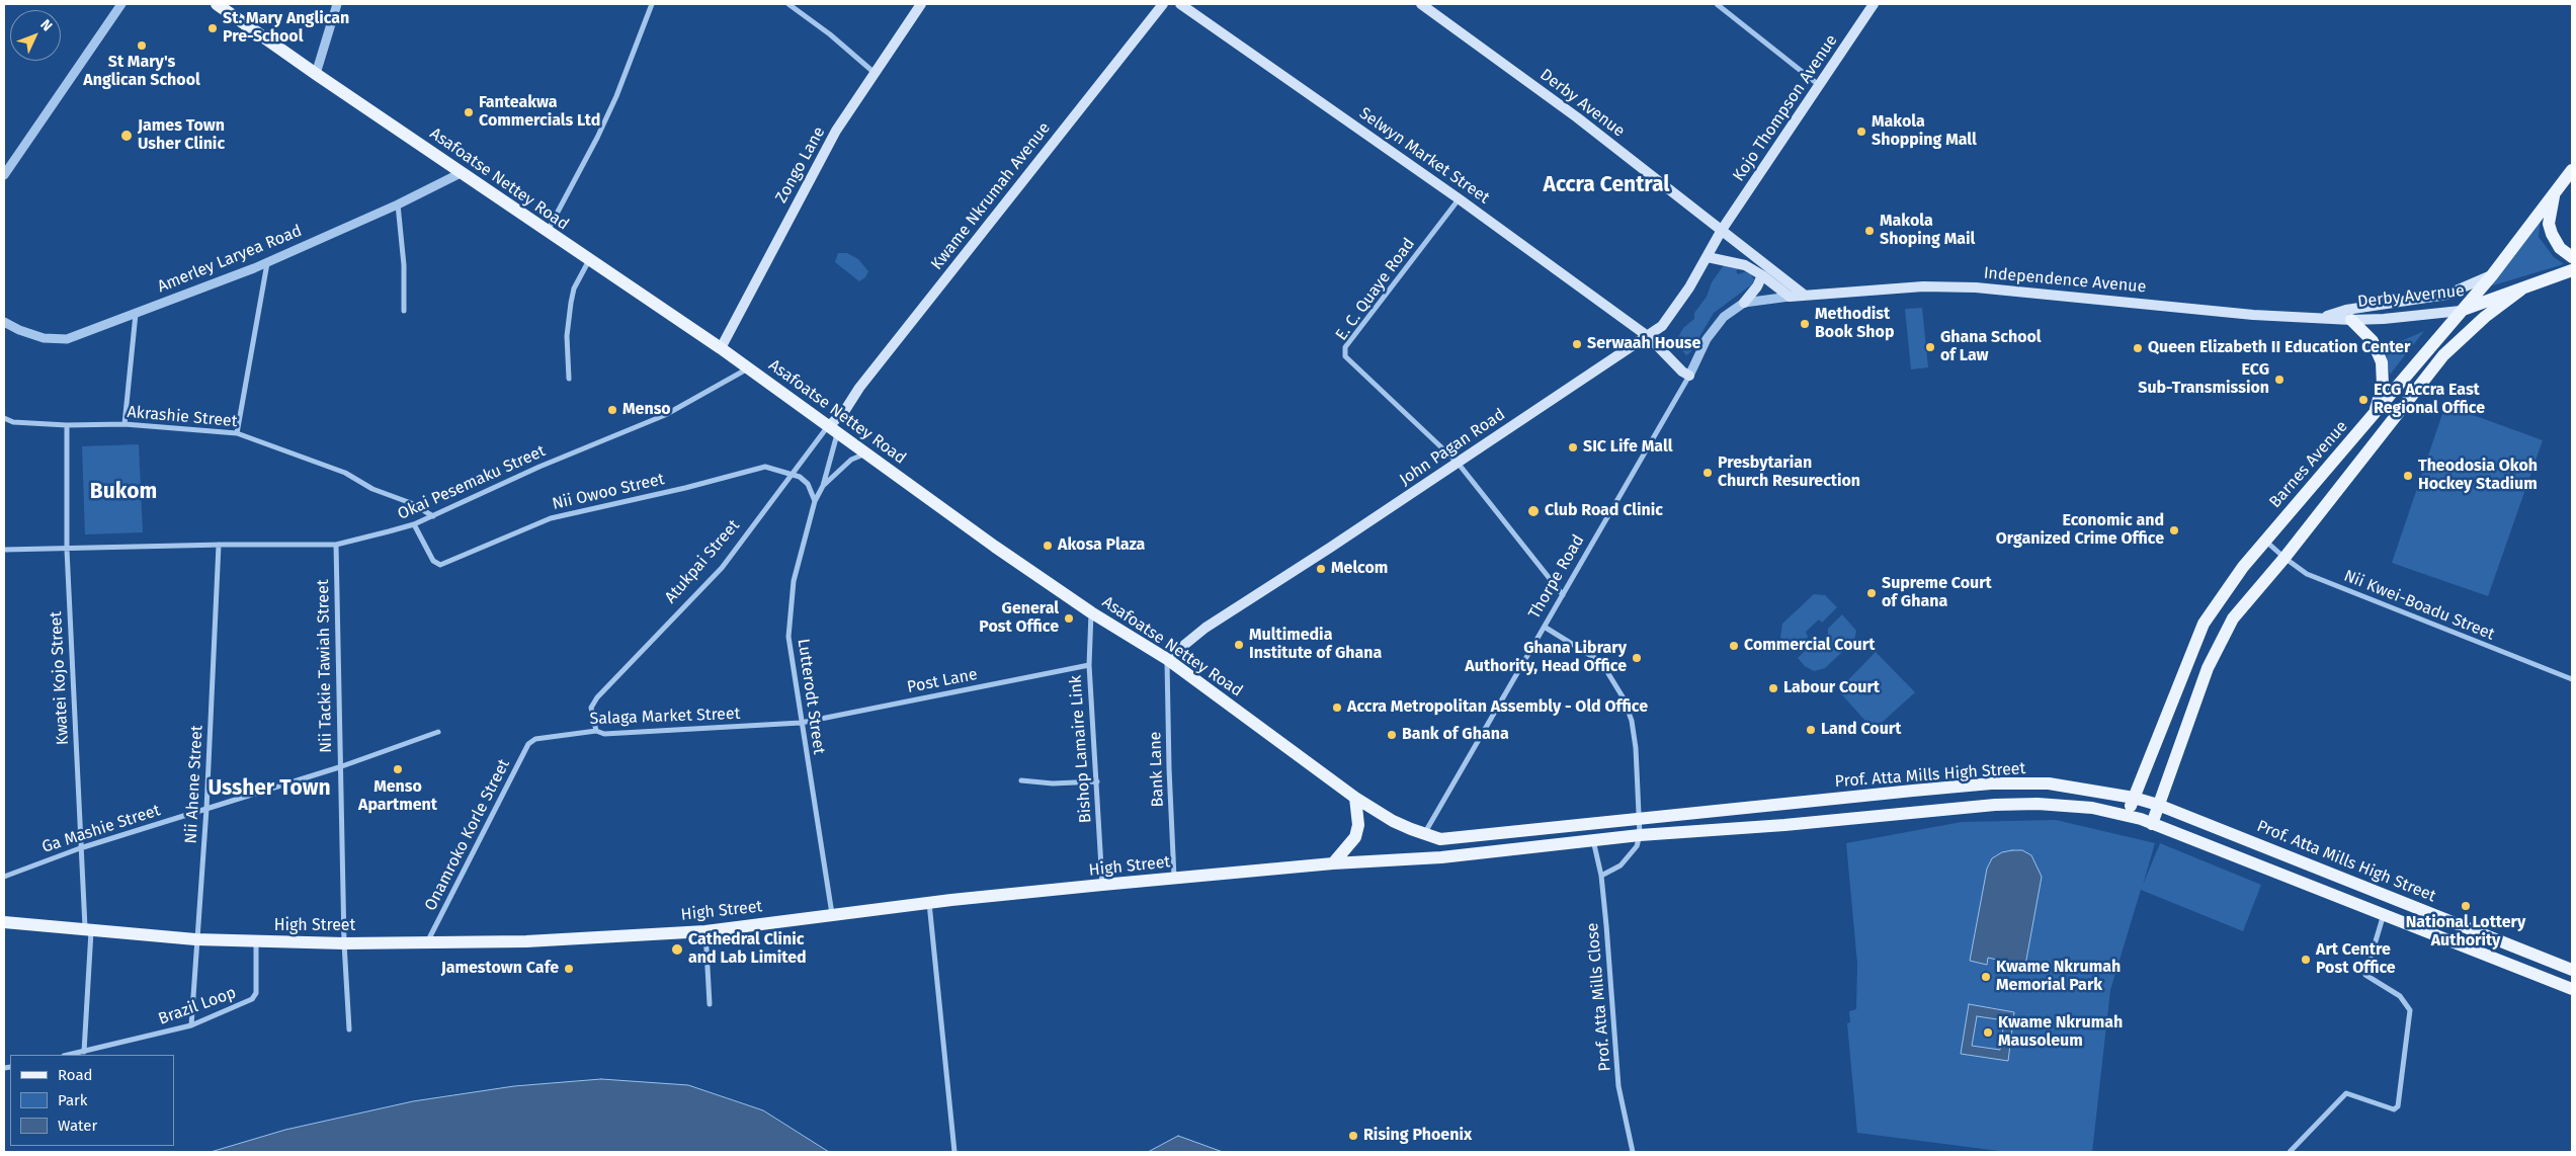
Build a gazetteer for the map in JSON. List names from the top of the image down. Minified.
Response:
{"streets":{"main road":["Derby Avenue","Kojo Thompson Avenue","Selwyn Market Street","Zongo Lane","Asafoatse Nettey Road","Kwame Nkrumah Avenue","Independence Avenue","Derby Avernue","John Pagan Road","Barnes Avenue","Prof. Atta Mills High Street","High Street"],"street":["Amerley Laryea Road","E. C. Quaye Road","Akrashie Street","Okai Pesemaku Street","Nii Owoo Street","Atukpai Street","Thorpe Road","Nii Kwei-Boadu Street","Nii Tackie Tawiah Street","Kwatei Kojo Street","Post Lane","Lutterodt Street","Salaga Market Street","Bishop Lamaire Link","Bank Lane","Nii Ahene Street","Ga Mashie Street","Onamroko Korle Street","Prof. Atta Mills Close","Brazil Loop"]},"crossings":[["Derby Avenue","Kojo Thompson Avenue"],["Derby Avenue","John Pagan Road"],["Kojo Thompson Avenue","John Pagan Road"],["Selwyn Market Street","E. C. Quaye Road"],["Selwyn Market Street","John Pagan Road"],["Selwyn Market Street","Thorpe Road"],["Zongo Lane","Asafoatse Nettey Road"],["Asafoatse Nettey Road","Kwame Nkrumah Avenue"],["Asafoatse Nettey Road","Amerley Laryea Road"],["Asafoatse Nettey Road","John Pagan Road"],["Asafoatse Nettey Road","Okai Pesemaku Street"],["Asafoatse Nettey Road","Atukpai Street"],["Asafoatse Nettey Road","Thorpe Road"],["Asafoatse Nettey Road","Bishop Lamaire Link"],["Asafoatse Nettey Road","Bank Lane"],["Asafoatse Nettey Road","Prof. Atta Mills High Street"],["Kwame Nkrumah Avenue","Atukpai Street"],["Independence Avenue","Derby Avernue"],["Independence Avenue","Thorpe Road"],["E. C. Quaye Road","John Pagan Road"],["E. C. Quaye Road","Thorpe Road"],["Derby Avernue","Barnes Avenue"],["Akrashie Street","Okai Pesemaku Street"],["Akrashie Street","Kwatei Kojo Street"],["John Pagan Road","Bank Lane"],["Barnes Avenue","Nii Kwei-Boadu Street"],["Barnes Avenue","Prof. Atta Mills High Street"],["Okai Pesemaku Street","Nii Owoo Street"],["Okai Pesemaku Street","Nii Tackie Tawiah Street"],["Okai Pesemaku Street","Kwatei Kojo Street"],["Okai Pesemaku Street","Nii Ahene Street"],["Nii Owoo Street","Atukpai Street"],["Atukpai Street","Salaga Market Street"],["Nii Tackie Tawiah Street","Ga Mashie Street"],["Nii Tackie Tawiah Street","High Street"],["Kwatei Kojo Street","Ga Mashie Street"],["Kwatei Kojo Street","High Street"],["Kwatei Kojo Street","Brazil Loop"],["Post Lane","Lutterodt Street"],["Post Lane","Salaga Market Street"],["Post Lane","Bishop Lamaire Link"],["Lutterodt Street","Salaga Market Street"],["Lutterodt Street","High Street"],["Salaga Market Street","Onamroko Korle Street"],["Bishop Lamaire Link","High Street"],["Bank Lane","High Street"],["Prof. Atta Mills High Street","High Street"],["Prof. Atta Mills High Street","Prof. Atta Mills Close"],["Nii Ahene Street","Ga Mashie Street"],["Nii Ahene Street","High Street"],["Nii Ahene Street","Brazil Loop"],["Onamroko Korle Street","High Street"],["High Street","Brazil Loop"]],"districts":["Accra Central","Bukom","Ussher Town"],"places":["St. Mary Anglican Pre-School","St Mary's Anglican School","Fanteakwa Commercials Ltd","Makola Shopping Mall","James Town Usher Clinic","Makola Shoping Mail","Methodist Book Shop","Serwaah House","Ghana School of Law","Queen Elizabeth II Education Center","ECG Sub-Transmission","ECG Accra East Regional Office","Menso","SIC Life Mall","Presbytarian Church Resurection","Theodosia Okoh Hockey Stadium","Club Road Clinic","Economic and Organized Crime Office","Akosa Plaza","Melcom","Supreme Court of Ghana","General Post Office","Multimedia Institute of Ghana","Commercial Court","Ghana Library Authority, Head Office","Labour Court","Accra Metropolitan Assembly - Old Office","Land Court","Bank of Ghana","Menso Apartment","National Lottery Authority","Cathedral Clinic and Lab Limited","Art Centre Post Office","Jamestown Cafe","Kwame Nkrumah Memorial Park","Kwame Nkrumah Mausoleum","Rising Phoenix"],"legend":["Road","Park","Water"],"north":"top right"}
